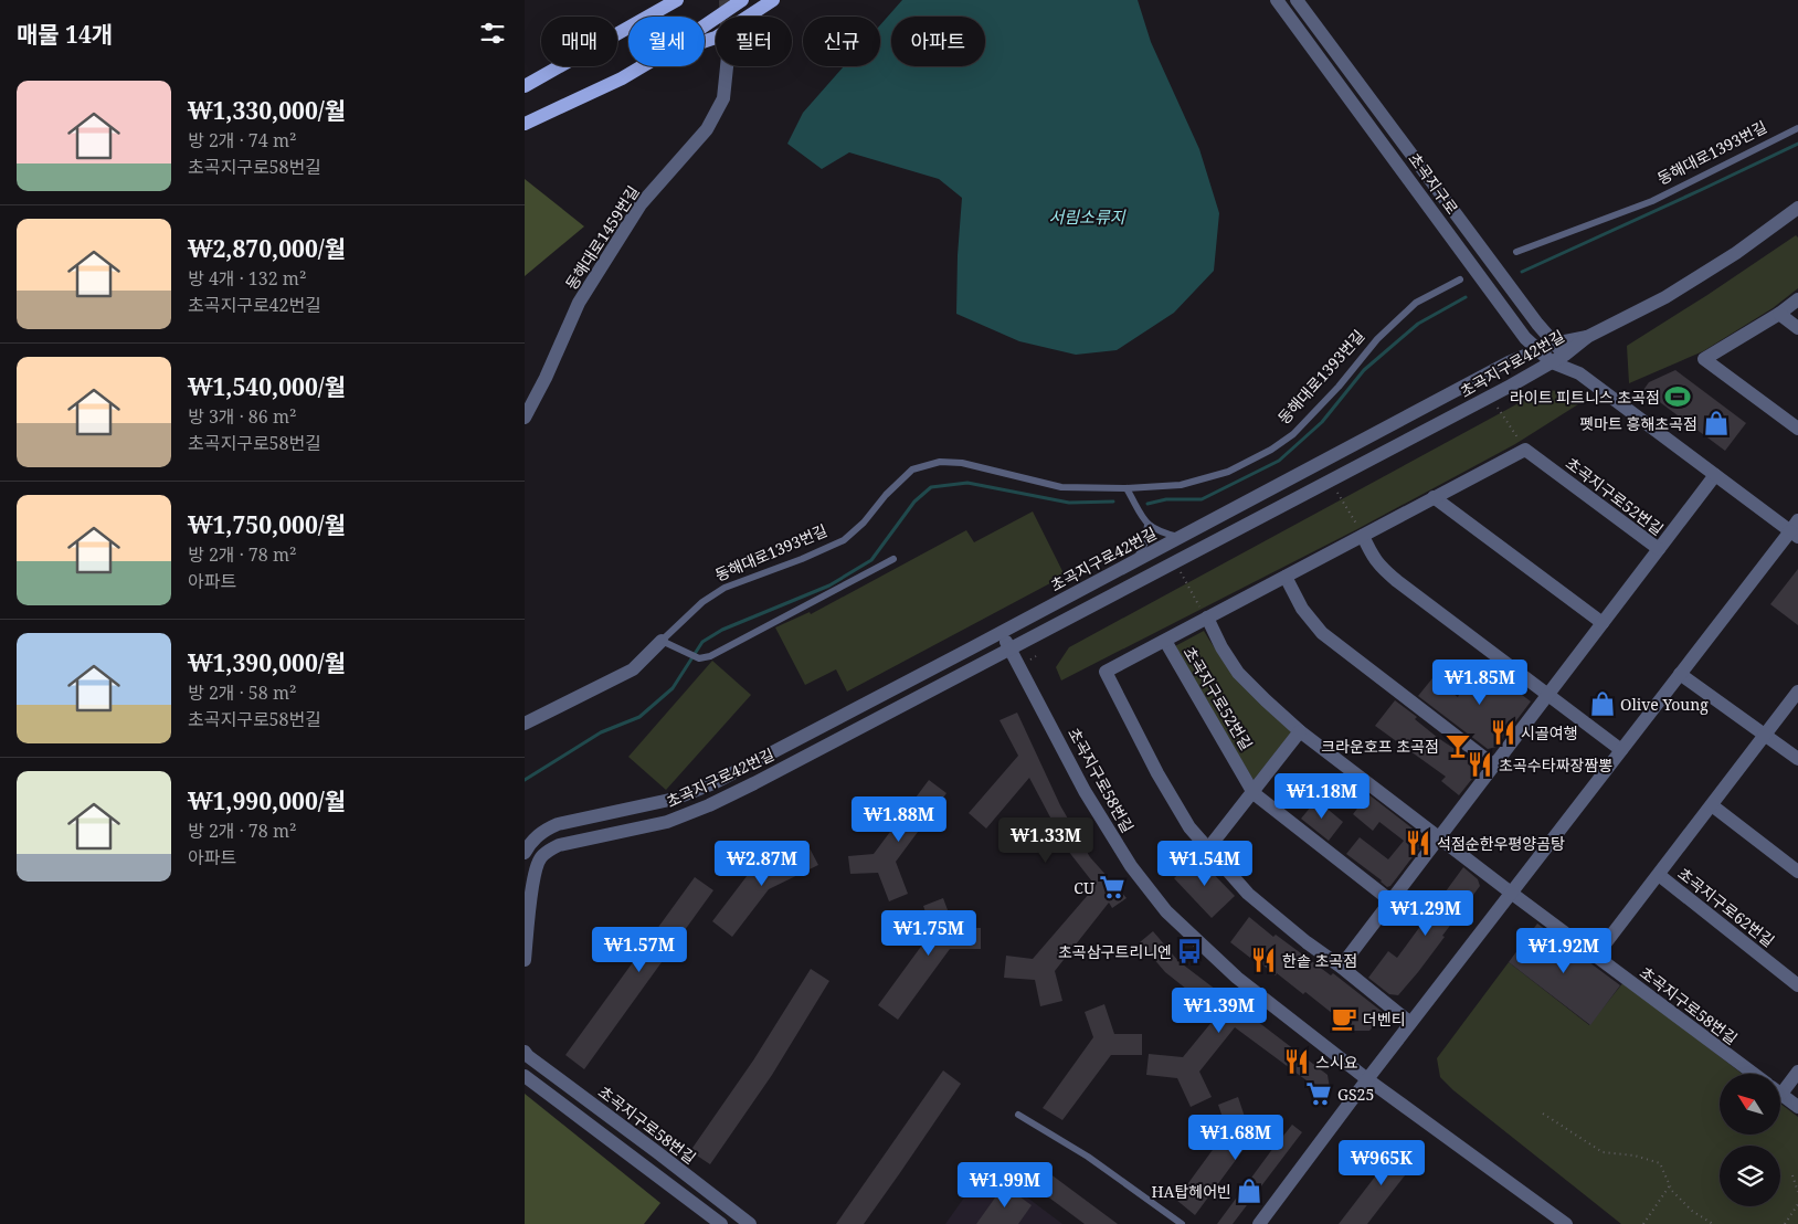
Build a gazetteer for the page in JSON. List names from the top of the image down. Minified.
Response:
{"streets":{"street":["동해대로1393번길","초곡지구로","동해대로1459번길","초곡지구로42번길","초곡지구로52번길","초곡지구로58번길","초곡지구로62번길"]},"crossings":[["초곡지구로","초곡지구로42번길"],["초곡지구로","초곡지구로52번길"],["초곡지구로42번길","초곡지구로58번길"],["초곡지구로52번길","초곡지구로58번길"],["초곡지구로58번길","초곡지구로62번길"]],"water":["서림소류지"],"places":{"sports":["라이트 피트니스 초곡점"],"shop":["펫마트 흥해초곡점","Olive Young","HA탑헤어빈"],"restaurant":["시골여행","초곡수타짜장짬뽕","석점순한우평양곰탕","한솥 초곡점","스시요"],"bar":["크라운호프 초곡점"],"supermarket":["CU","GS25"],"bus stop":["초곡삼구트리니엔"],"cafe":["더벤티"]},"north":"top left","page":{"heading":"매물 14개","chip":["매매","월세","필터","신규","아파트"],"list":[{"name":"₩1,330,000/월","note":"방 2개 · 74 m² · 초곡지구로58번길"},{"name":"₩2,870,000/월","note":"방 4개 · 132 m² · 초곡지구로42번길"},{"name":"₩1,540,000/월","note":"방 3개 · 86 m² · 초곡지구로58번길"},{"name":"₩1,750,000/월","note":"방 2개 · 78 m² · 아파트"},{"name":"₩1,390,000/월","note":"방 2개 · 58 m² · 초곡지구로58번길"},{"name":"₩1,990,000/월","note":"방 2개 · 78 m² · 아파트"}],"price":["₩1.85M","₩1.18M","₩1.88M","₩1.33M","₩2.87M","₩1.54M","₩1.29M","₩1.75M","₩1.57M","₩1.92M","₩1.39M","₩1.68M","₩965K","₩1.99M"]}}
